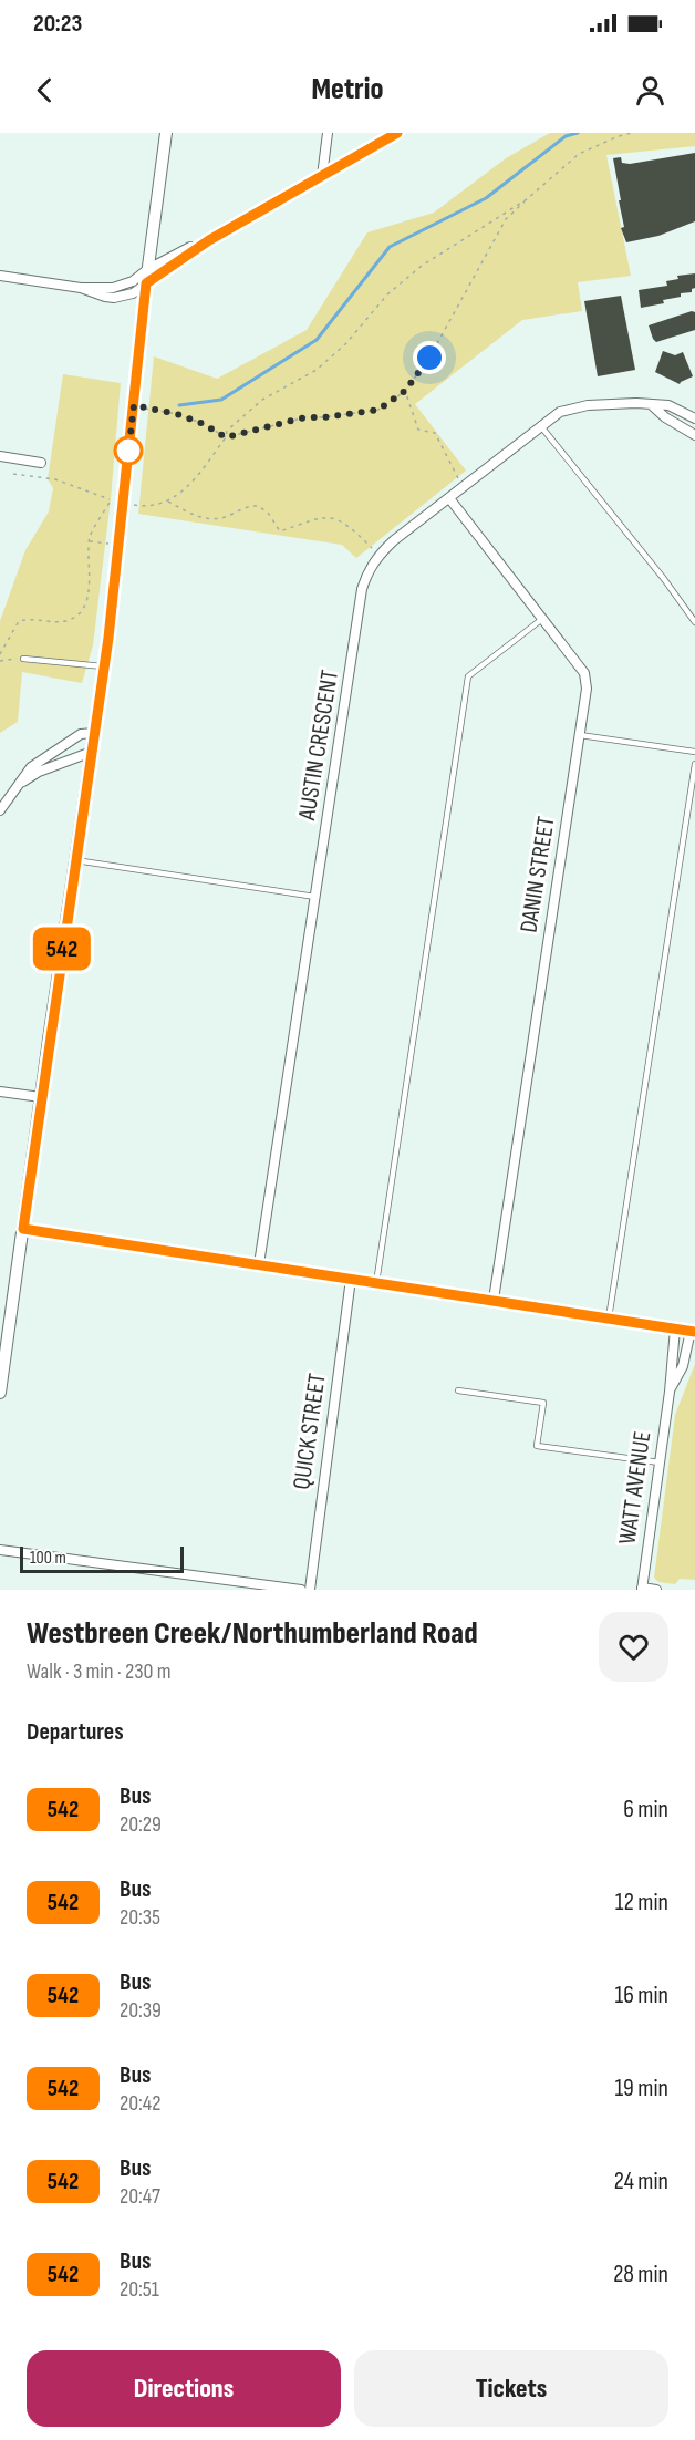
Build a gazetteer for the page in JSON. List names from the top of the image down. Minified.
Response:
{"streets":{"street":["AUSTIN CRESCENT","DANIN STREET","QUICK STREET","WATT AVENUE"]},"crossings":[["AUSTIN CRESCENT","DANIN STREET"]],"lines":["bus line 542"],"scale_bar":"100 m","page":{"status":"20:23","header":"Metrio","on_map":"542","scale":"100 m","heading":[["Westbreen Creek/Northumberland Road","Walk · 3 min · 230 m"],"Departures"],"list":[{"mark":"542","name":"Bus","note":"20:29","value":"6 min"},{"mark":"542","name":"Bus","note":"20:35","value":"12 min"},{"mark":"542","name":"Bus","note":"20:39","value":"16 min"},{"mark":"542","name":"Bus","note":"20:42","value":"19 min"},{"mark":"542","name":"Bus","note":"20:47","value":"24 min"},{"mark":"542","name":"Bus","note":"20:51","value":"28 min"}],"buttons":["Directions","Tickets"]}}
